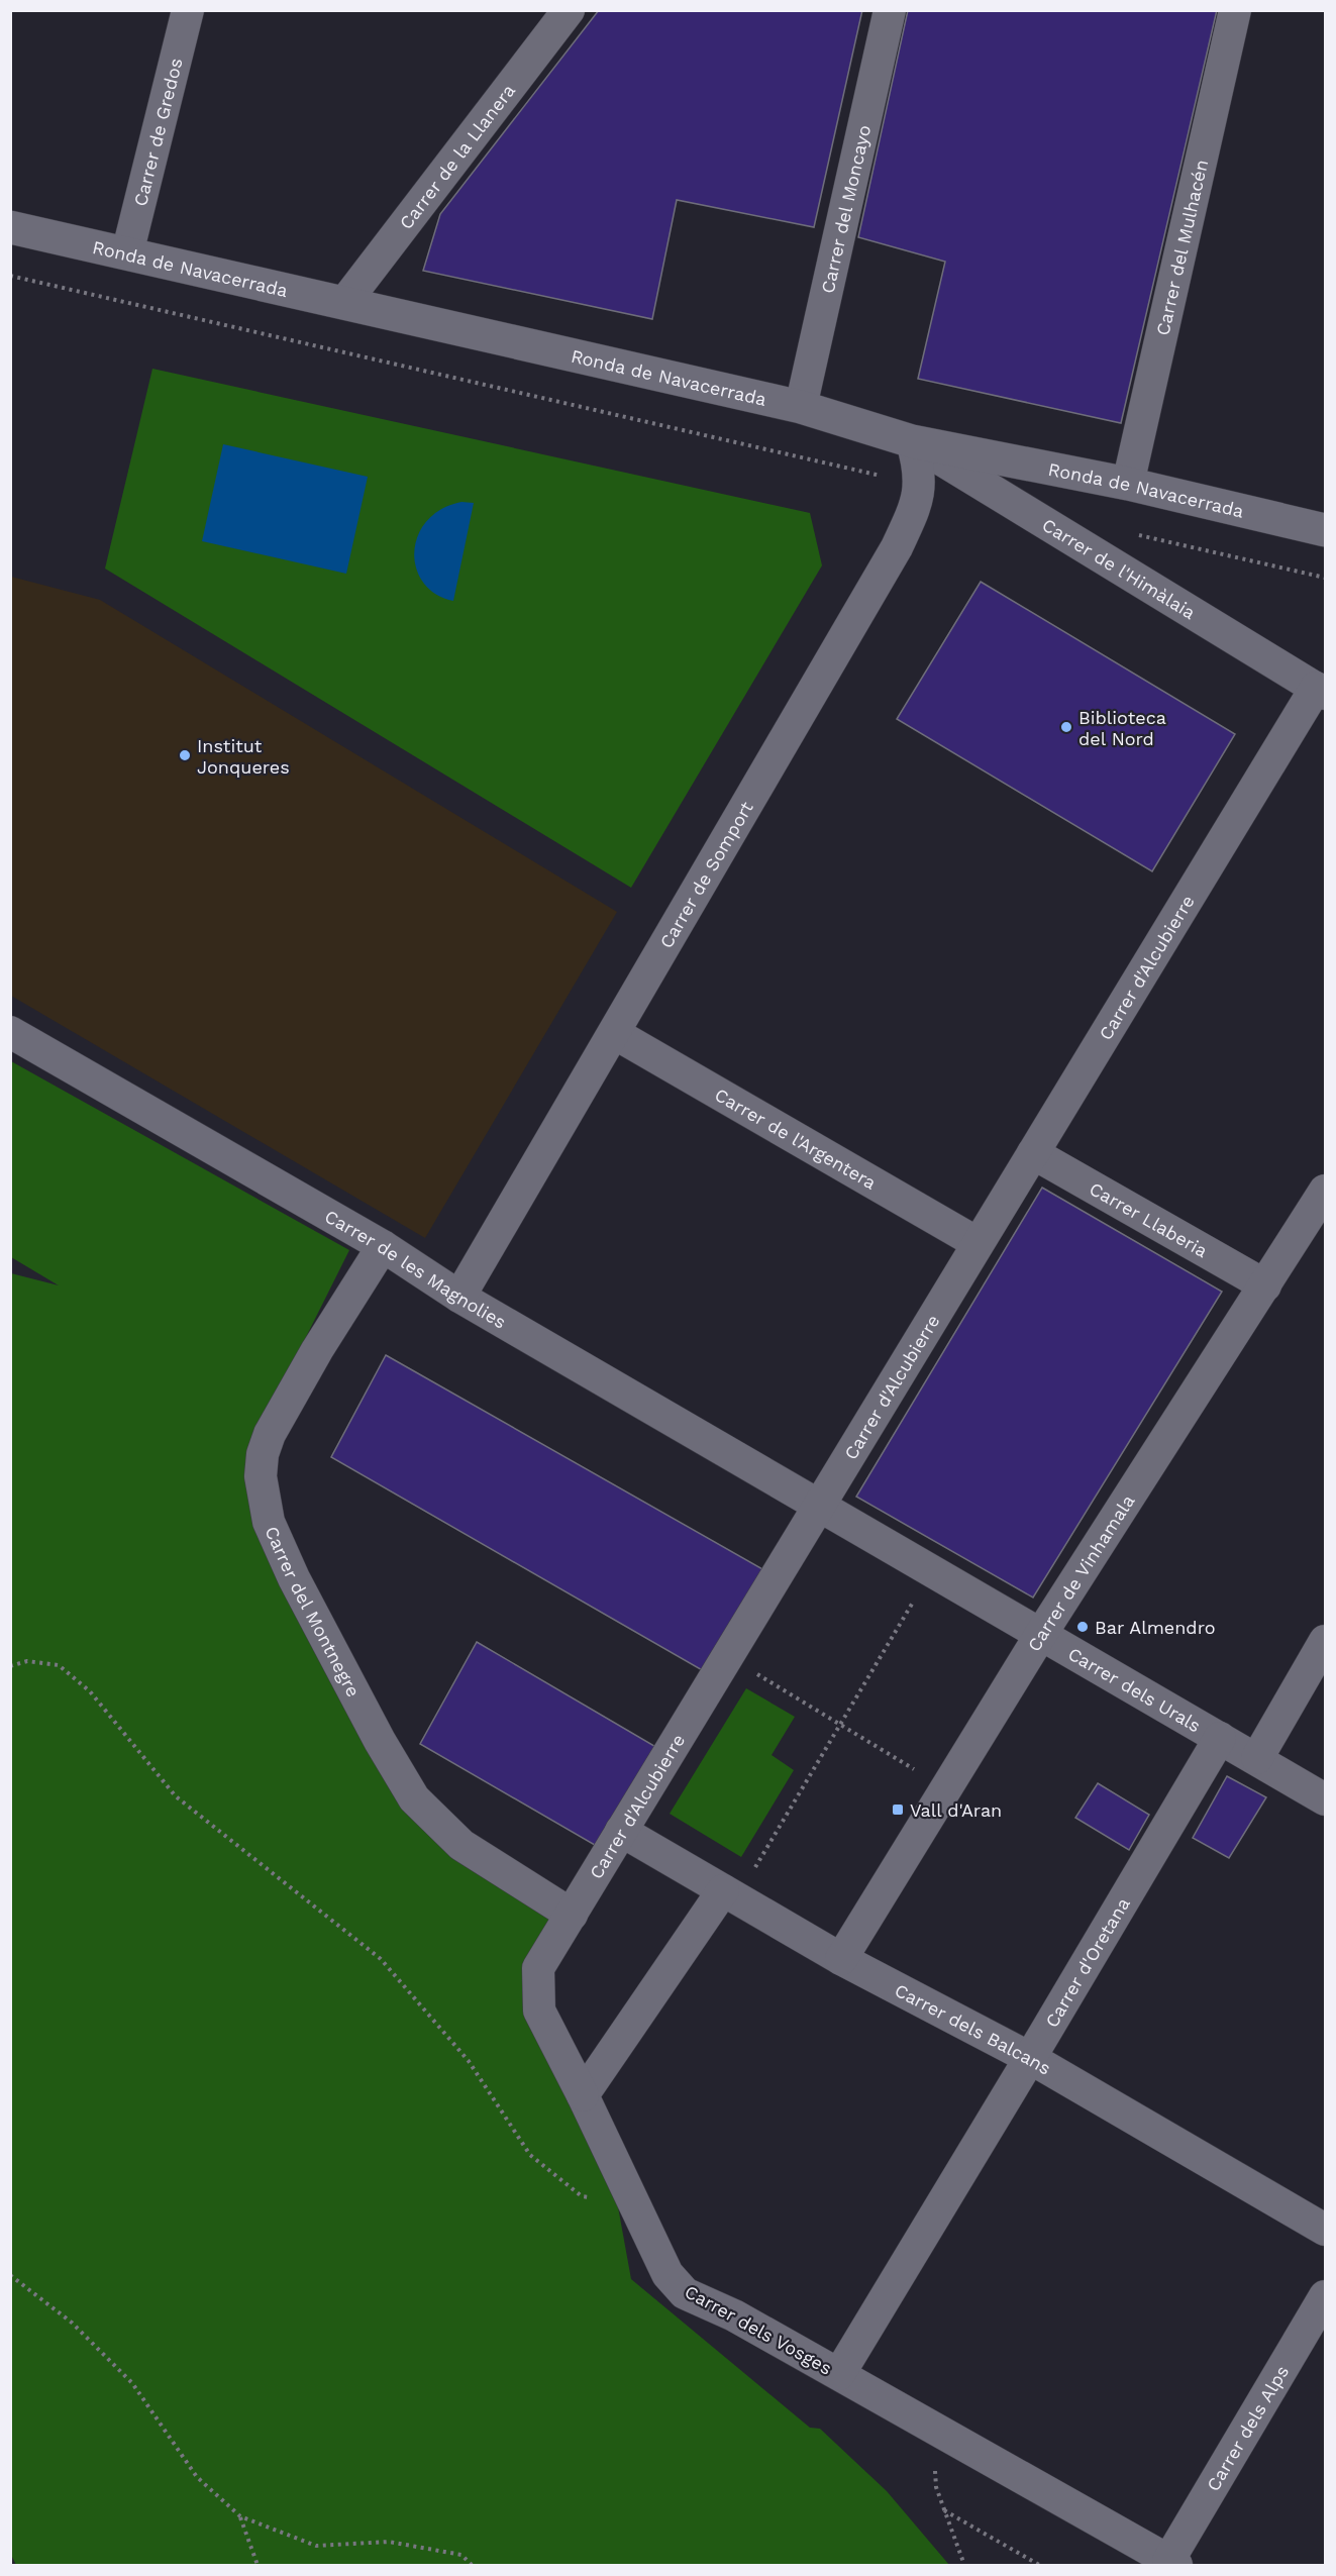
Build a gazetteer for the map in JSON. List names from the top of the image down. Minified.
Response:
{"streets":{"street":["Carrer de Gredos","Carrer de la Llanera","Carrer del Moncayo","Carrer del Mulhacén","Ronda de Navacerrada","Carrer de l'Himàlaia","Carrer de Somport","Carrer d'Alcubierre","Carrer de l'Argentera","Carrer Llaberia","Carrer de les Magnolies","Carrer de Vinhamala","Carrer del Montnegre","Carrer dels Urals","Carrer d'Oretana","Carrer dels Balcans","Carrer dels Vosges","Carrer dels Alps"]},"crossings":[["Carrer de Gredos","Ronda de Navacerrada"],["Carrer de la Llanera","Ronda de Navacerrada"],["Carrer del Moncayo","Ronda de Navacerrada"],["Carrer del Mulhacén","Ronda de Navacerrada"],["Ronda de Navacerrada","Carrer de l'Himàlaia"],["Ronda de Navacerrada","Carrer de Somport"],["Carrer de l'Himàlaia","Carrer de Somport"],["Carrer de l'Himàlaia","Carrer d'Alcubierre"],["Carrer de Somport","Carrer de l'Argentera"],["Carrer de Somport","Carrer de les Magnolies"],["Carrer d'Alcubierre","Carrer de l'Argentera"],["Carrer d'Alcubierre","Carrer Llaberia"],["Carrer d'Alcubierre","Carrer de les Magnolies"],["Carrer d'Alcubierre","Carrer del Montnegre"],["Carrer d'Alcubierre","Carrer dels Urals"],["Carrer d'Alcubierre","Carrer dels Balcans"],["Carrer d'Alcubierre","Carrer dels Vosges"],["Carrer Llaberia","Carrer de Vinhamala"],["Carrer de les Magnolies","Carrer del Montnegre"],["Carrer de les Magnolies","Carrer dels Urals"],["Carrer de Vinhamala","Carrer dels Urals"],["Carrer de Vinhamala","Carrer dels Balcans"],["Carrer dels Urals","Carrer d'Oretana"],["Carrer d'Oretana","Carrer dels Balcans"],["Carrer d'Oretana","Carrer dels Vosges"],["Carrer dels Vosges","Carrer dels Alps"]],"places":{"other":["Biblioteca del Nord","Institut Jonqueres","Bar Almendro"],"transit":["Vall d'Aran"]}}
